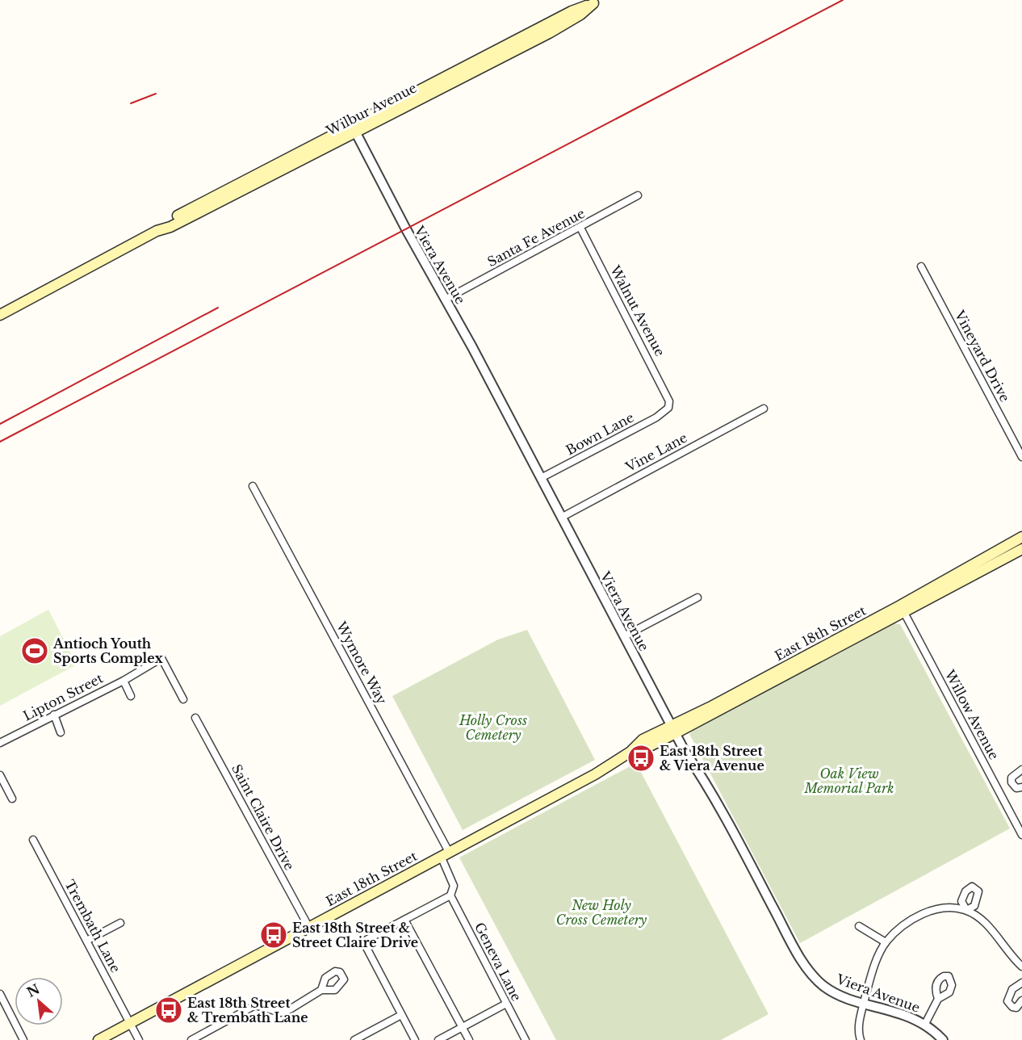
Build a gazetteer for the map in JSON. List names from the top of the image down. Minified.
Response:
{"streets":{"main road":["Wilbur Avenue","East 18th Street"],"street":["Santa Fe Avenue","Viera Avenue","Walnut Avenue","Vineyard Drive","Bown Lane","Vine Lane","Wymore Way","Lipton Street","Willow Avenue","Saint Claire Drive","Trembath Lane","Geneva Lane"]},"crossings":[["Wilbur Avenue","Viera Avenue"],["Santa Fe Avenue","Viera Avenue"],["Santa Fe Avenue","Walnut Avenue"],["Viera Avenue","Bown Lane"],["Viera Avenue","Vine Lane"],["Viera Avenue","East 18th Street"],["Walnut Avenue","Bown Lane"],["East 18th Street","Wymore Way"],["East 18th Street","Willow Avenue"],["East 18th Street","Saint Claire Drive"],["East 18th Street","Trembath Lane"],["Wymore Way","Geneva Lane"]],"parks":["Holly Cross Cemetery","Oak View Memorial Park","New Holy Cross Cemetery"],"places":{"sports":["Antioch Youth Sports Complex"],"bus stop":["East 18th Street & Viera Avenue","East 18th Street & Street Claire Drive","East 18th Street & Trembath Lane"]},"north":"top left"}
